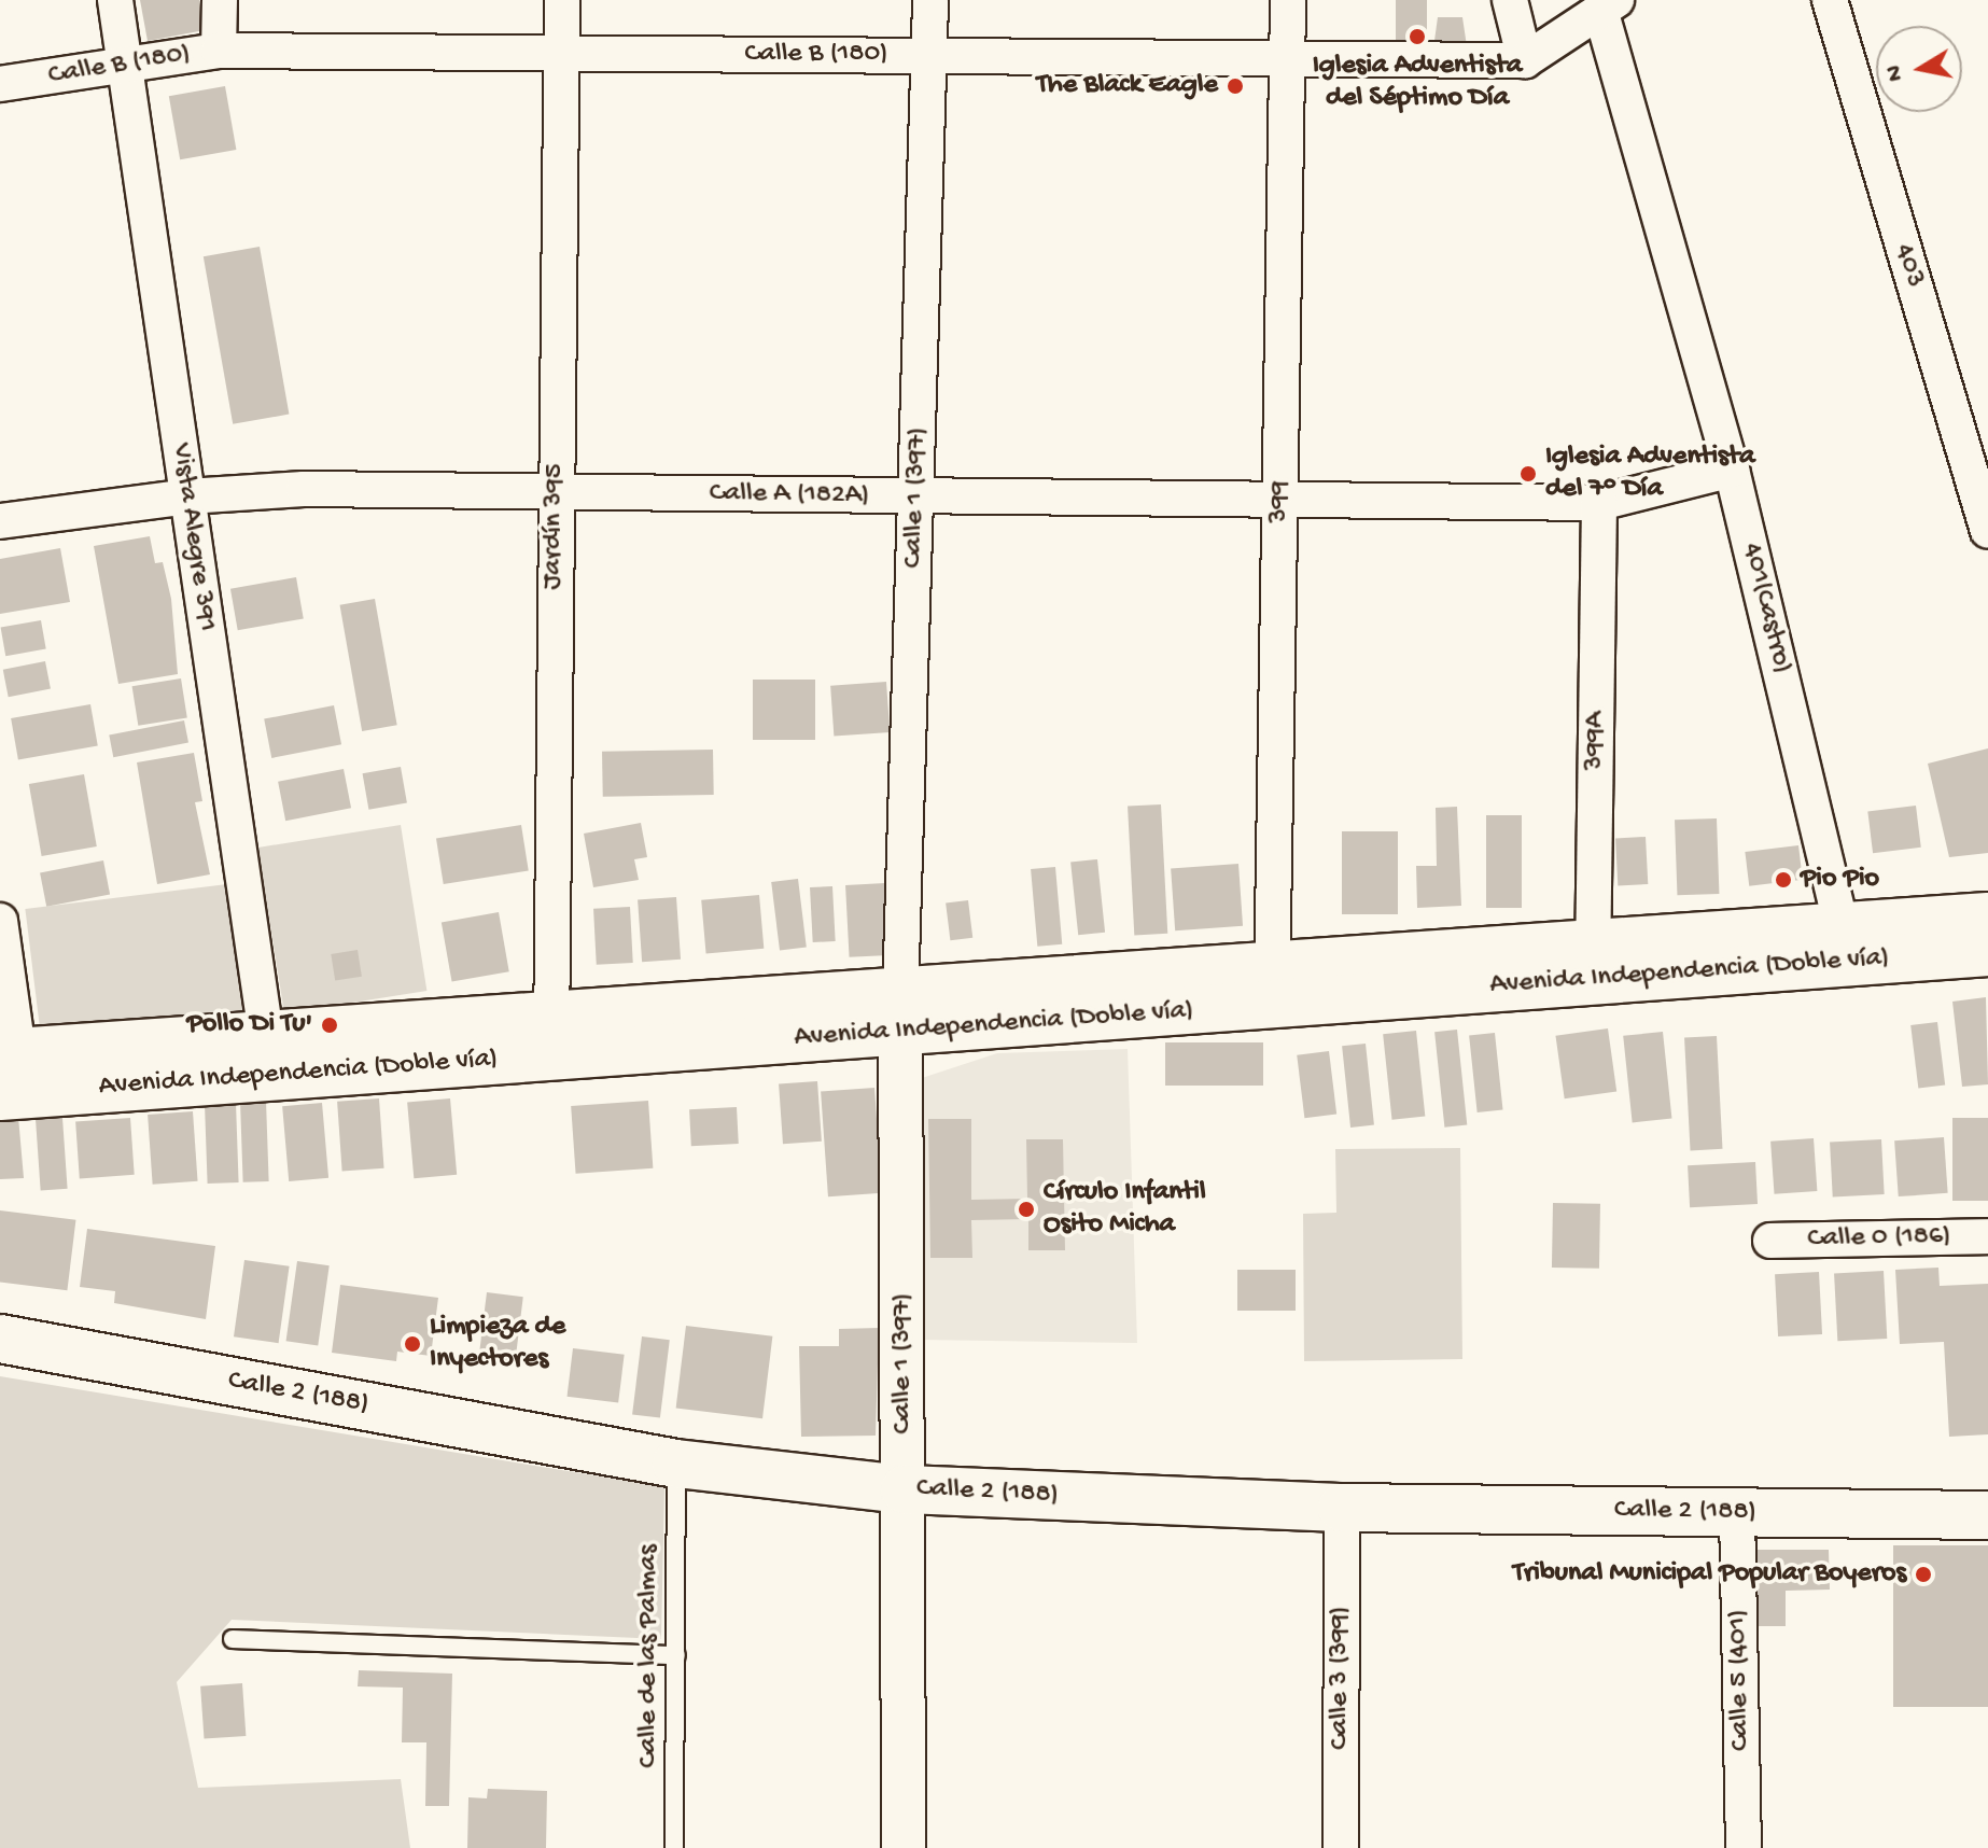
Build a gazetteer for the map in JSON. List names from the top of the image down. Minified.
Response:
{"streets":{"main road":["Avenida Independencia (Doble vía)","Calle 2 (188)"],"street":["Calle B (180)","403","Calle A (182A)","Calle 1 (397)","399","Jardín 395","Vista Alegre 391","401(Castro)","399A","Calle 0 (186)","Calle 3 (399)","Calle 5 (401)"],"lane":["Calle de las Palmas"]},"crossings":[["Calle B (180)","Calle 1 (397)"],["Calle B (180)","399"],["Calle B (180)","Jardín 395"],["Calle B (180)","Vista Alegre 391"],["Calle A (182A)","Calle 1 (397)"],["Calle A (182A)","399"],["Calle A (182A)","Jardín 395"],["Calle A (182A)","Vista Alegre 391"],["Calle A (182A)","401(Castro)"],["Calle A (182A)","399A"],["Calle 1 (397)","Avenida Independencia (Doble vía)"],["Calle 1 (397)","Calle 2 (188)"],["399","Avenida Independencia (Doble vía)"],["Jardín 395","Avenida Independencia (Doble vía)"],["Vista Alegre 391","Avenida Independencia (Doble vía)"],["401(Castro)","Avenida Independencia (Doble vía)"],["399A","Avenida Independencia (Doble vía)"],["Calle 2 (188)","Calle de las Palmas"],["Calle 2 (188)","Calle 3 (399)"],["Calle 2 (188)","Calle 5 (401)"]],"places":["Iglesia Adventista del Séptimo Día","The Black Eagle","Iglesia Adventista del 7° Día","Pio Pio","Pollo Di Tu'","Círculo Infantil Osito Micha","Limpieza de Inyectores","Tribunal Municipal Popular Boyeros"],"north":"left"}
